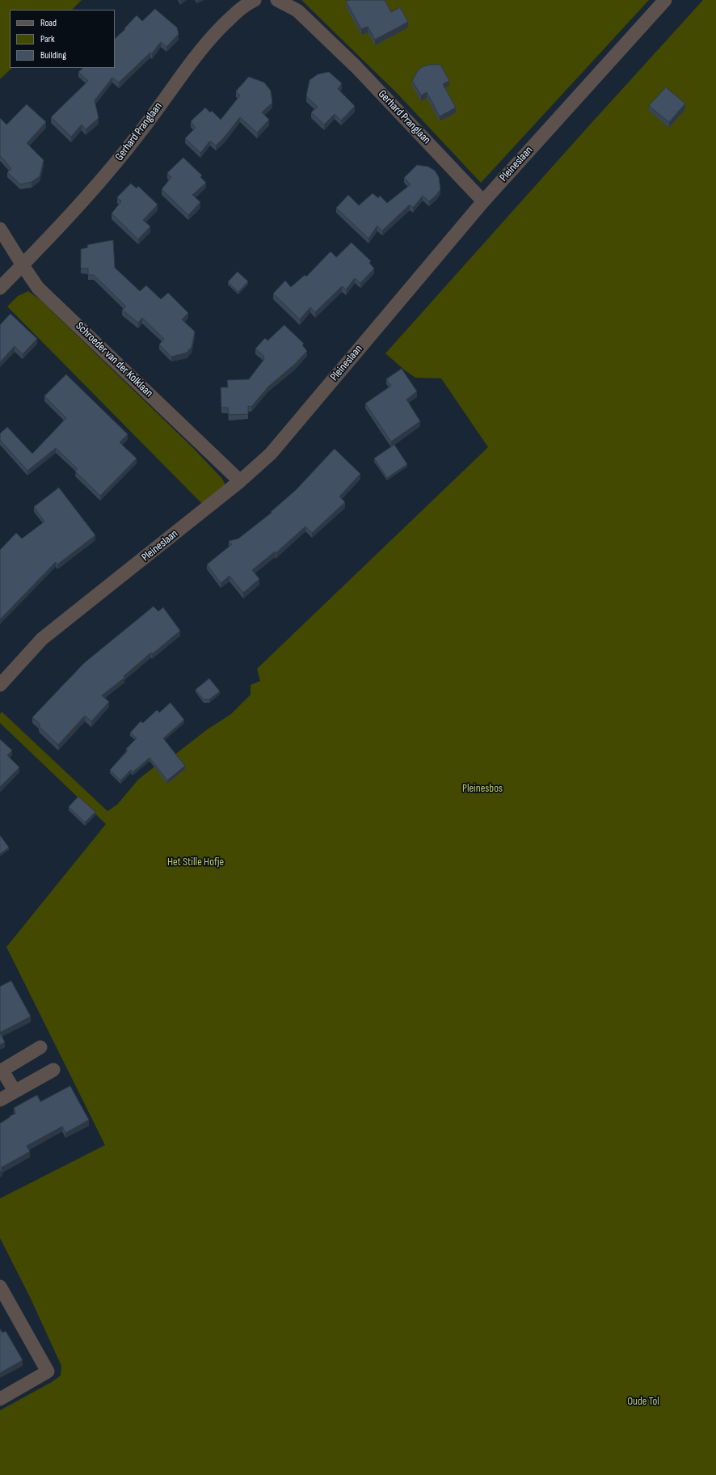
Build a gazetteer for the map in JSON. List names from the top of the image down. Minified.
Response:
{"streets":{"street":["Gerhard Pranglaan","Pleineslaan","Schroeder van der Kolklaan"]},"crossings":[["Gerhard Pranglaan","Pleineslaan"],["Gerhard Pranglaan","Schroeder van der Kolklaan"],["Pleineslaan","Schroeder van der Kolklaan"]],"parks":["Pleinesbos","Het Stille Hofje","Oude Tol"],"legend":["Road","Park","Building"]}
